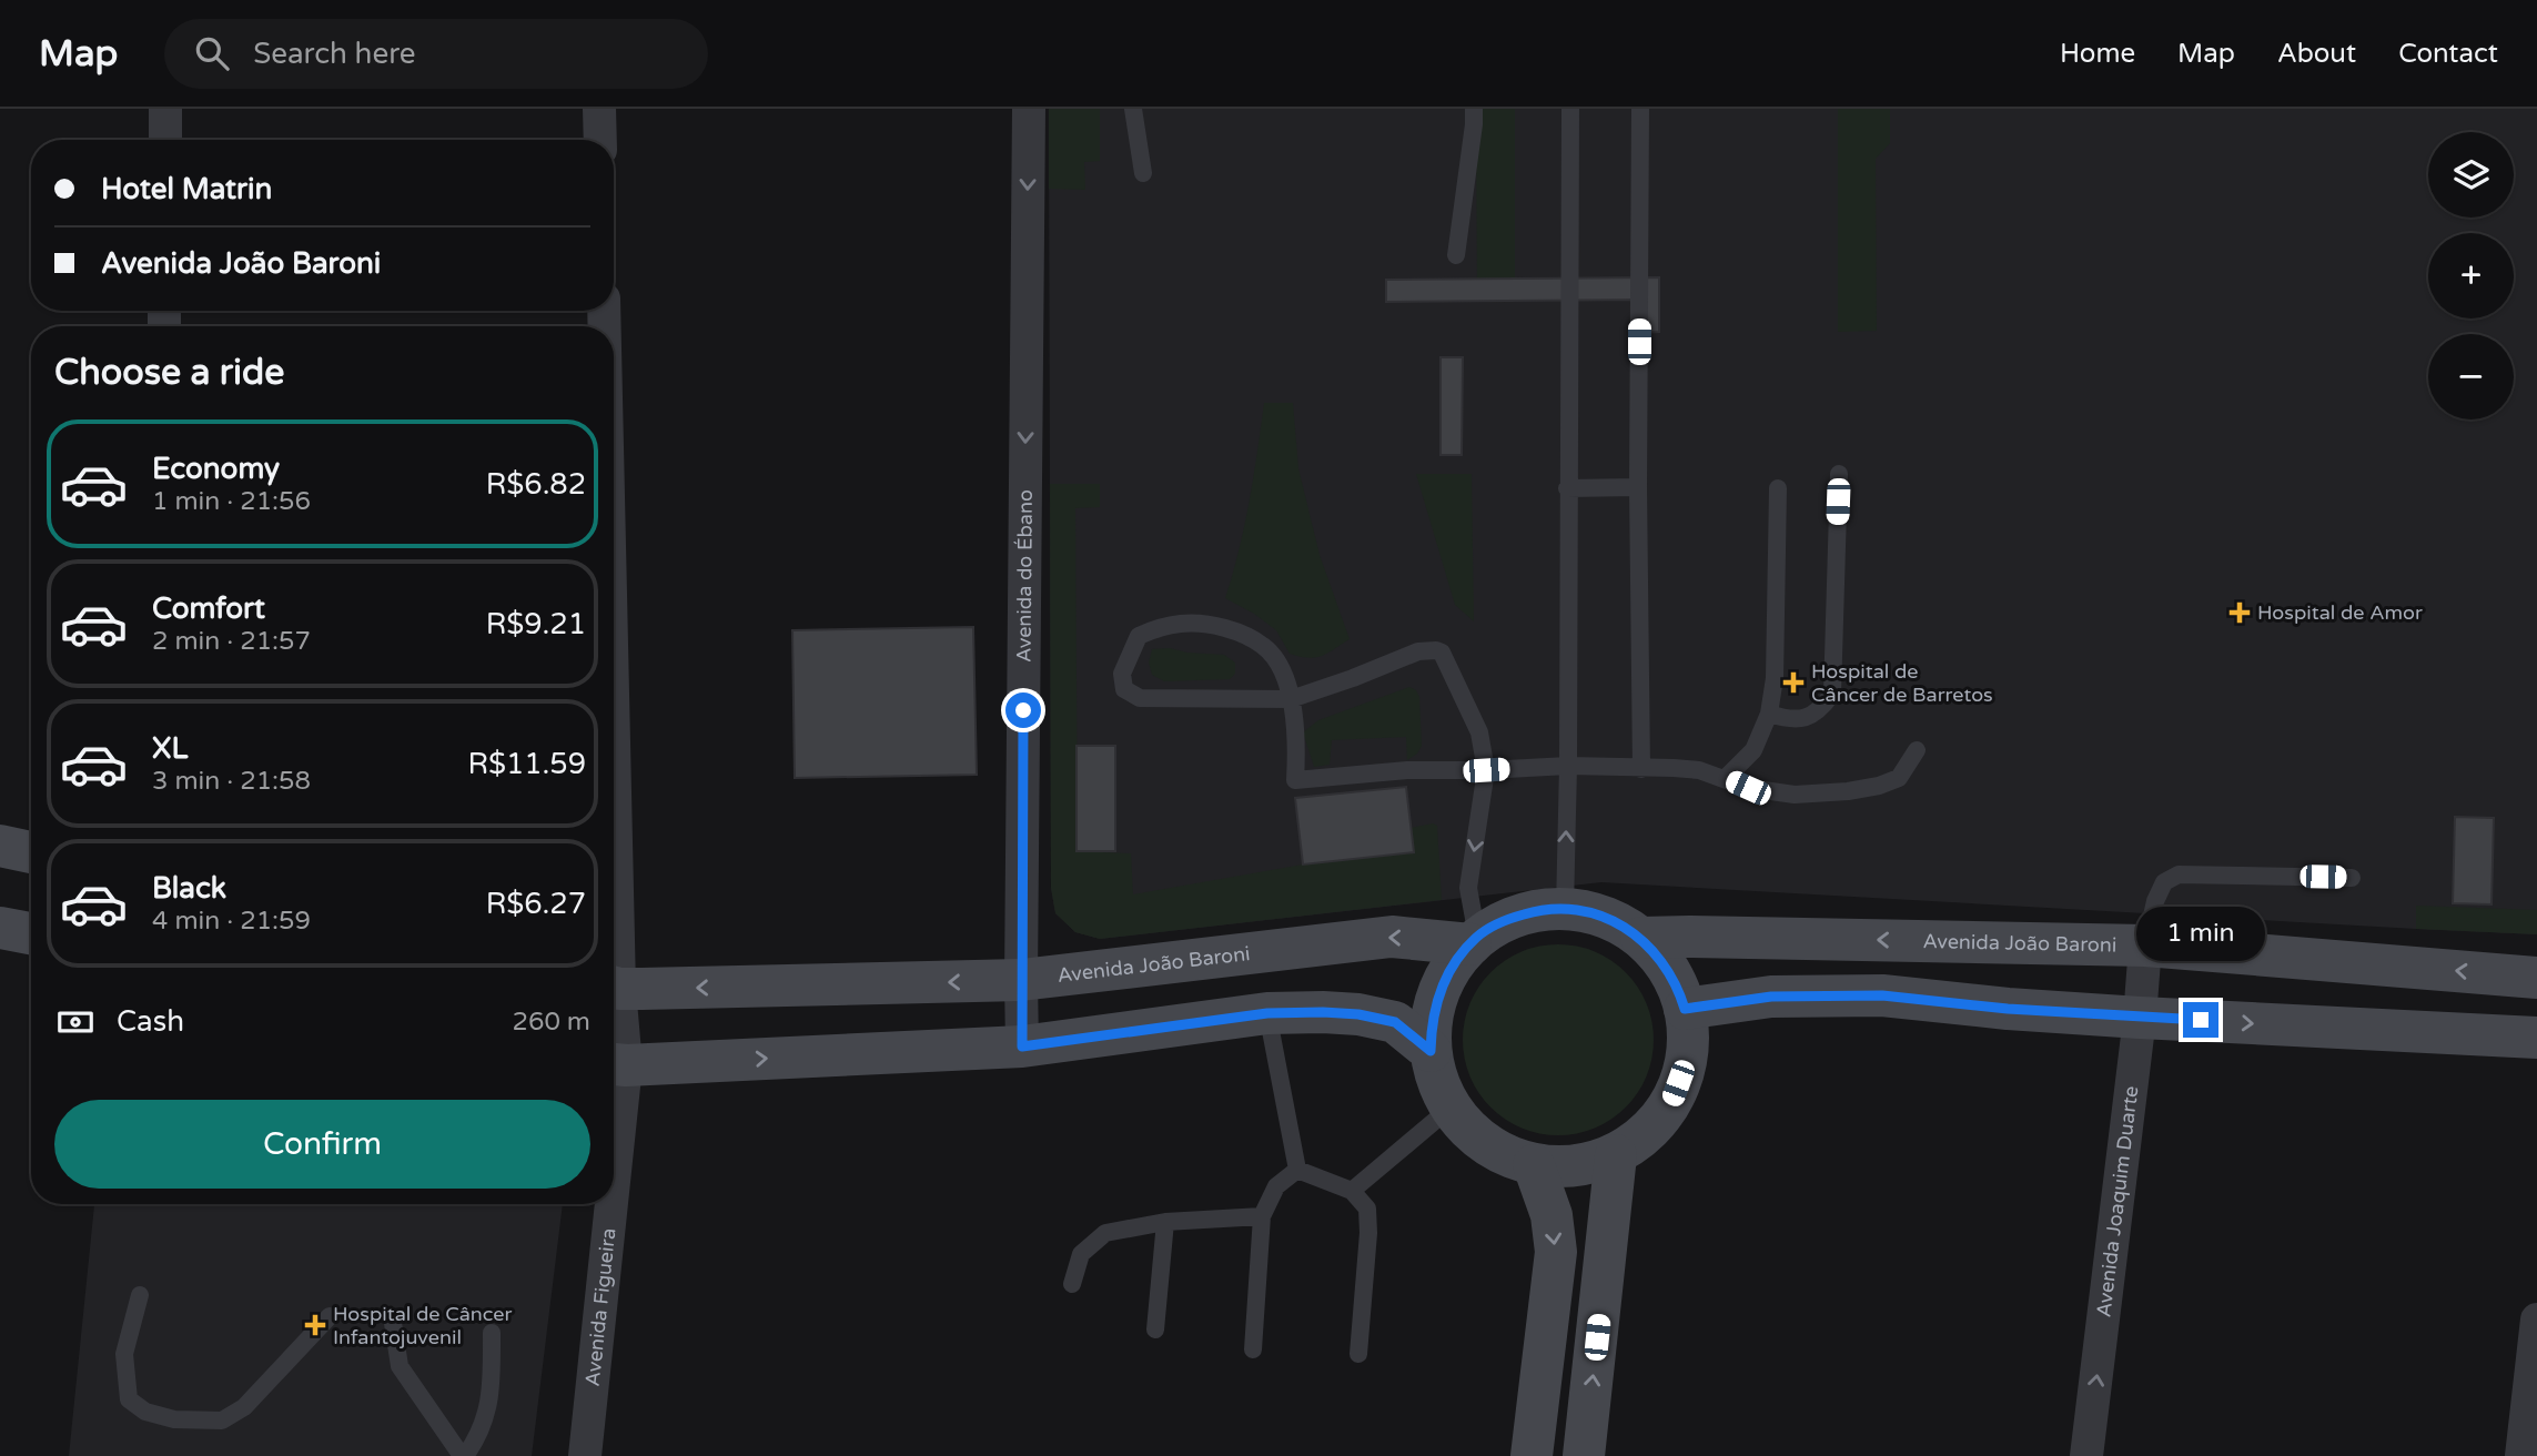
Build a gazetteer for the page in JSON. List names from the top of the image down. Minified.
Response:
{"streets":{"main road":["Avenida João Baroni"],"street":["Avenida do Ébano","Avenida Joaquim Duarte","Avenida Figueira"]},"crossings":[["Avenida do Ébano","Avenida João Baroni"],["Avenida João Baroni","Avenida Joaquim Duarte"]],"one_way":["Avenida do Ébano","Avenida Joaquim Duarte"],"places":{"health":["Hospital de Amor","Hospital de Câncer de Barretos","Hospital de Câncer Infantojuvenil"]},"page":{"header":"Map","search":"Search here","nav":["Home","Map","About","Contact"],"map_buttons":["+","−"],"banner":["Hotel Matrin","Avenida João Baroni"],"heading":"Choose a ride","list":[{"name":"Economy","note":"1 min · 21:56","value":"R$6.82"},{"name":"Comfort","note":"2 min · 21:57","value":"R$9.21"},{"name":"XL","note":"3 min · 21:58","value":"R$11.59"},{"name":"Black","note":"4 min · 21:59","value":"R$6.27"}],"bubble":"1 min","pay":["Cash","260 m"],"buttons":"Confirm"}}
